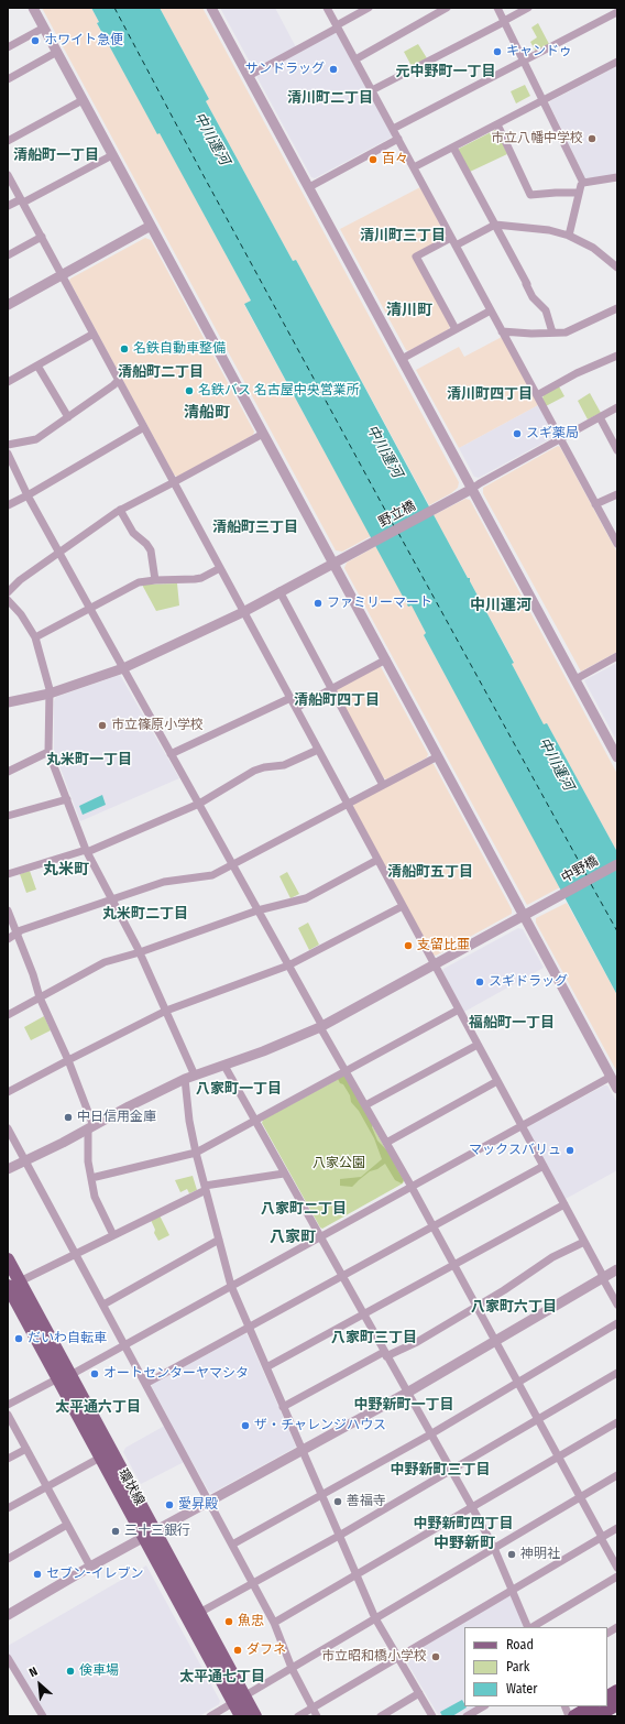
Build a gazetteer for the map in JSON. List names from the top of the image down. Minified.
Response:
{"streets":{"main road":["環状線"],"street":["野立橋","中野橋"]},"districts":["元中野町一丁目","清川町二丁目","清船町一丁目","清川町三丁目","清川町","清船町二丁目","清川町四丁目","清船町","清船町三丁目","中川運河","清船町四丁目","丸米町一丁目","丸米町","清船町五丁目","丸米町二丁目","福船町一丁目","八家町一丁目","八家町二丁目","八家町","八家町六丁目","八家町三丁目","中野新町一丁目","太平通六丁目","中野新町三丁目","中野新町四丁目","中野新町","太平通七丁目"],"water":["中川運河"],"parks":["八家公園"],"places":["ホワイト急便","キャンドゥ","サンドラッグ","市立八幡中学校","百々","名鉄自動車整備","名鉄バス 名古屋中央営業所","スギ薬局","ファミリーマート","市立篠原小学校","支留比亜","スギドラッグ","中日信用金庫","マックスバリュ","だいわ自転車","オートセンターヤマシタ","ザ・チャレンジハウス","善福寺","愛昇殿","三十三銀行","神明社","セブン-イレブン","魚忠","ダフネ","市立昭和橋小学校","倹車場"],"legend":["Road","Park","Water"],"north":"top left"}
